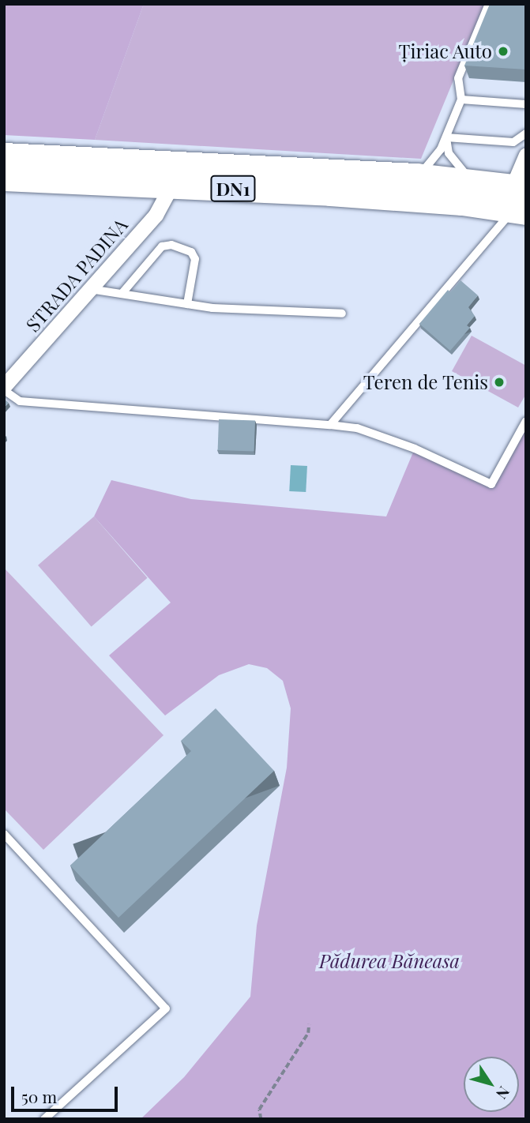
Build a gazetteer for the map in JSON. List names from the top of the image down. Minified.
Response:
{"streets":{"highway":["DN1"],"street":["STRADA PADINA"]},"crossings":[["DN1","STRADA PADINA"]],"parks":["Pădurea Băneasa"],"places":["Țiriac Auto","Teren de Tenis"],"scale_bar":"50 m","north":"bottom right"}
